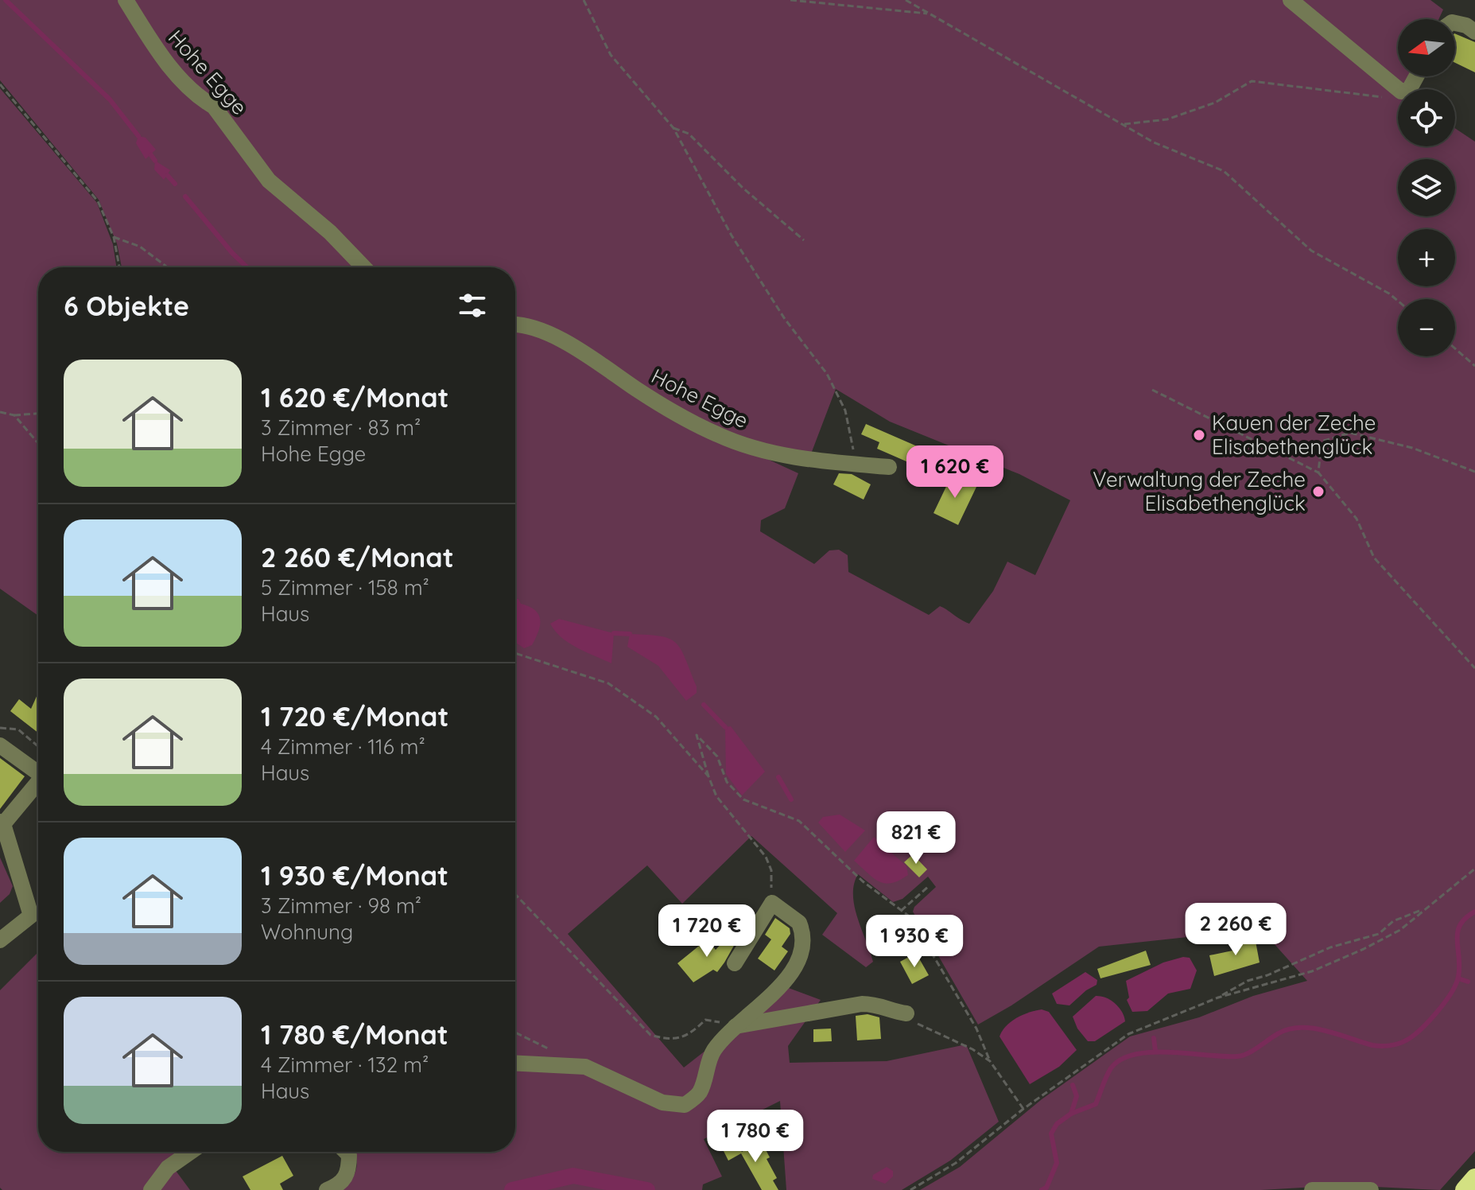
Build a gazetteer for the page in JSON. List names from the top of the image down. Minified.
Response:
{"streets":{"street":["Hohe Egge"]},"places":["Kauen der Zeche Elisabethenglück","Verwaltung der Zeche Elisabethenglück"],"north":"left","page":{"map_buttons":["+","−"],"heading":"6 Objekte","list":[{"name":"1 620 €/Monat","note":"3 Zimmer · 83 m² · Hohe Egge"},{"name":"2 260 €/Monat","note":"5 Zimmer · 158 m² · Haus"},{"name":"1 720 €/Monat","note":"4 Zimmer · 116 m² · Haus"},{"name":"1 930 €/Monat","note":"3 Zimmer · 98 m² · Wohnung"},{"name":"1 780 €/Monat","note":"4 Zimmer · 132 m² · Haus"}],"price":["1 620 €","821 €","2 260 €","1 720 €","1 930 €","1 780 €"]}}
